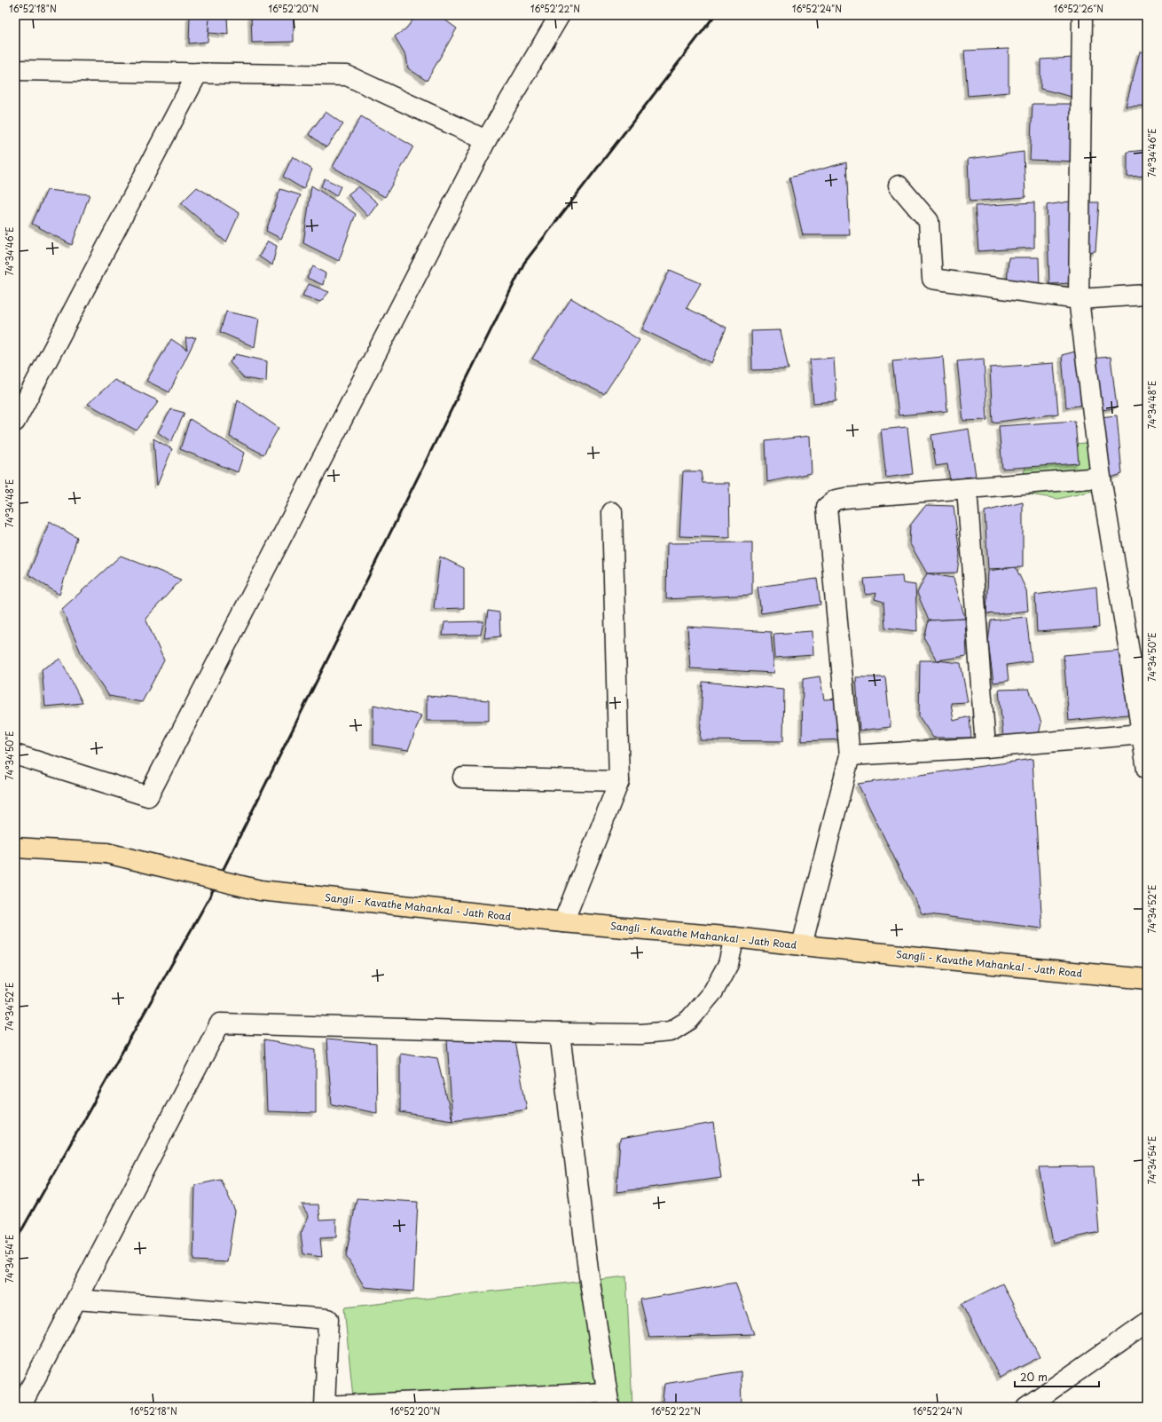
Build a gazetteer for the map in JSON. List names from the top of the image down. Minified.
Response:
{"streets":{"main road":["Sangli - Kavathe Mahankal - Jath Road"]},"scale_bar":"20 m","coordinates":["16°52'18\"N","16°52'20\"N","16°52'22\"N","16°52'24\"N","16°52'26\"N","74°34'46\"E","74°34'48\"E","74°34'50\"E","74°34'52\"E","74°34'54\"E"]}
